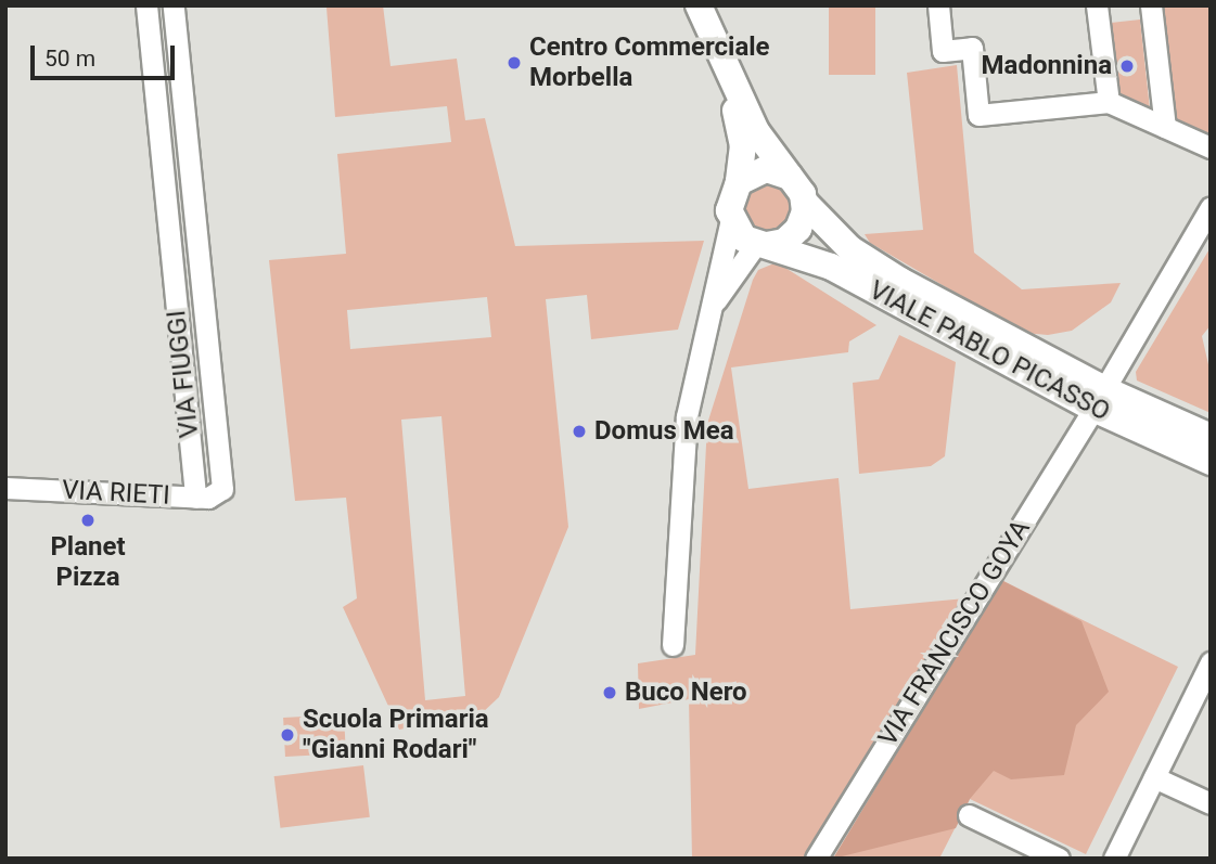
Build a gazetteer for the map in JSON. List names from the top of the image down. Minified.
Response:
{"streets":{"street":["VIALE PABLO PICASSO","VIA FIUGGI","VIA RIETI","VIA FRANCISCO GOYA"]},"crossings":[["VIALE PABLO PICASSO","VIA FRANCISCO GOYA"],["VIA FIUGGI","VIA RIETI"]],"places":["Centro Commerciale Morbella","Madonnina","Domus Mea","Planet Pizza","Buco Nero","Scuola Primaria \"Gianni Rodari\""],"scale_bar":"50 m"}
